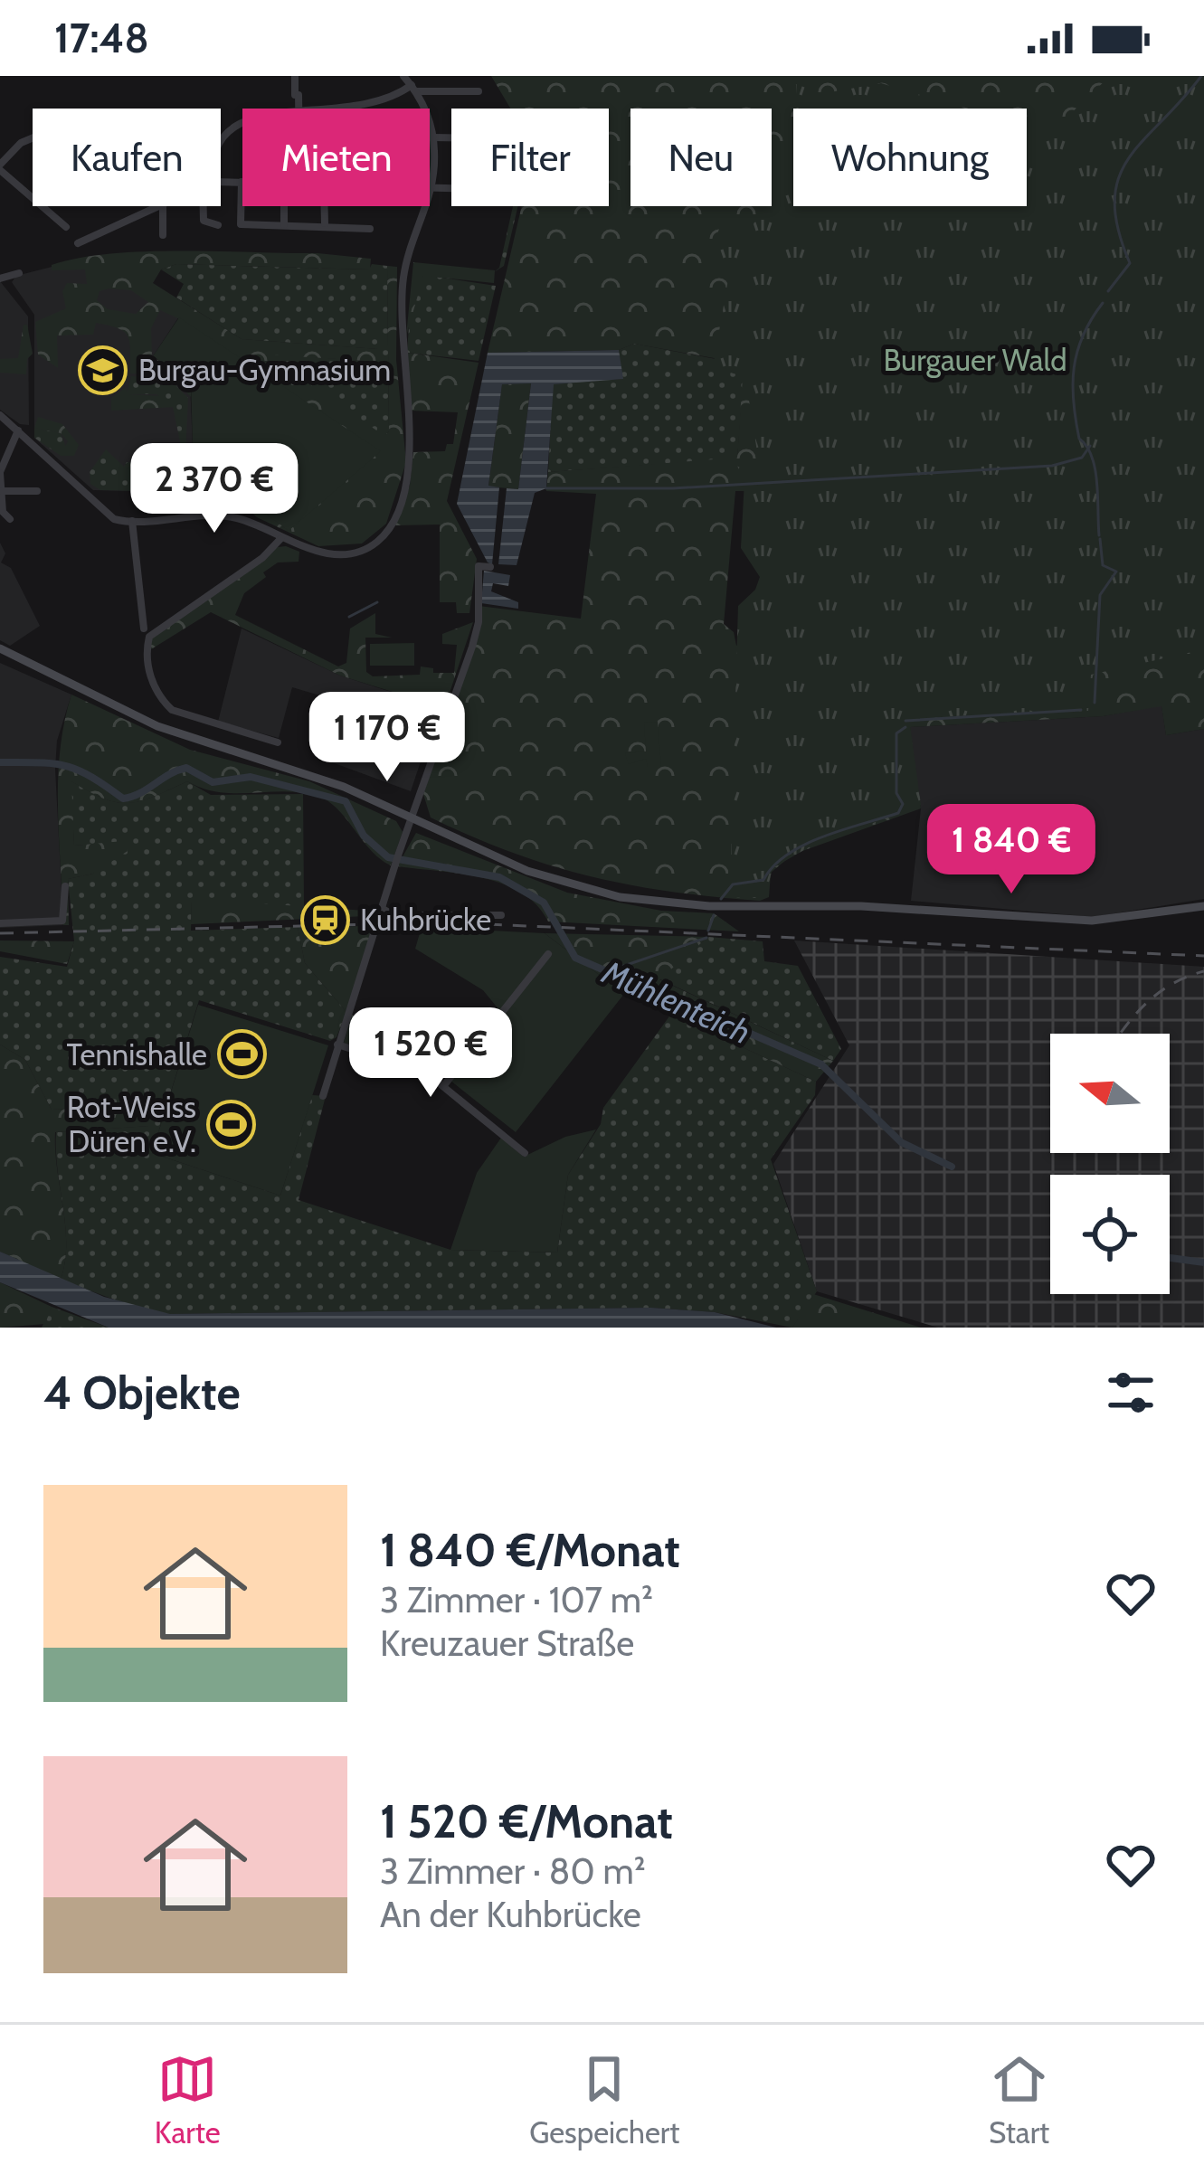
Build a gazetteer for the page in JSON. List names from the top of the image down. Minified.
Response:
{"water":["Mühlenteich"],"parks":["Burgauer Wald"],"places":{"school or university":["Burgau-Gymnasium"],"station":["Kuhbrücke"],"sports":["Tennishalle","Rot-Weiss Düren e.V."]},"north":"left","page":{"status":"17:48","chip":["Kaufen","Mieten","Filter","Neu","Wohnung"],"price":["2 370 €","1 170 €","1 840 €","1 520 €"],"heading":"4 Objekte","list":[{"name":"1 840 €/Monat","note":"3 Zimmer · 107 m² · Kreuzauer Straße"},{"name":"1 520 €/Monat","note":"3 Zimmer · 80 m² · An der Kuhbrücke"}],"tabs":["Karte","Gespeichert","Start"]}}
